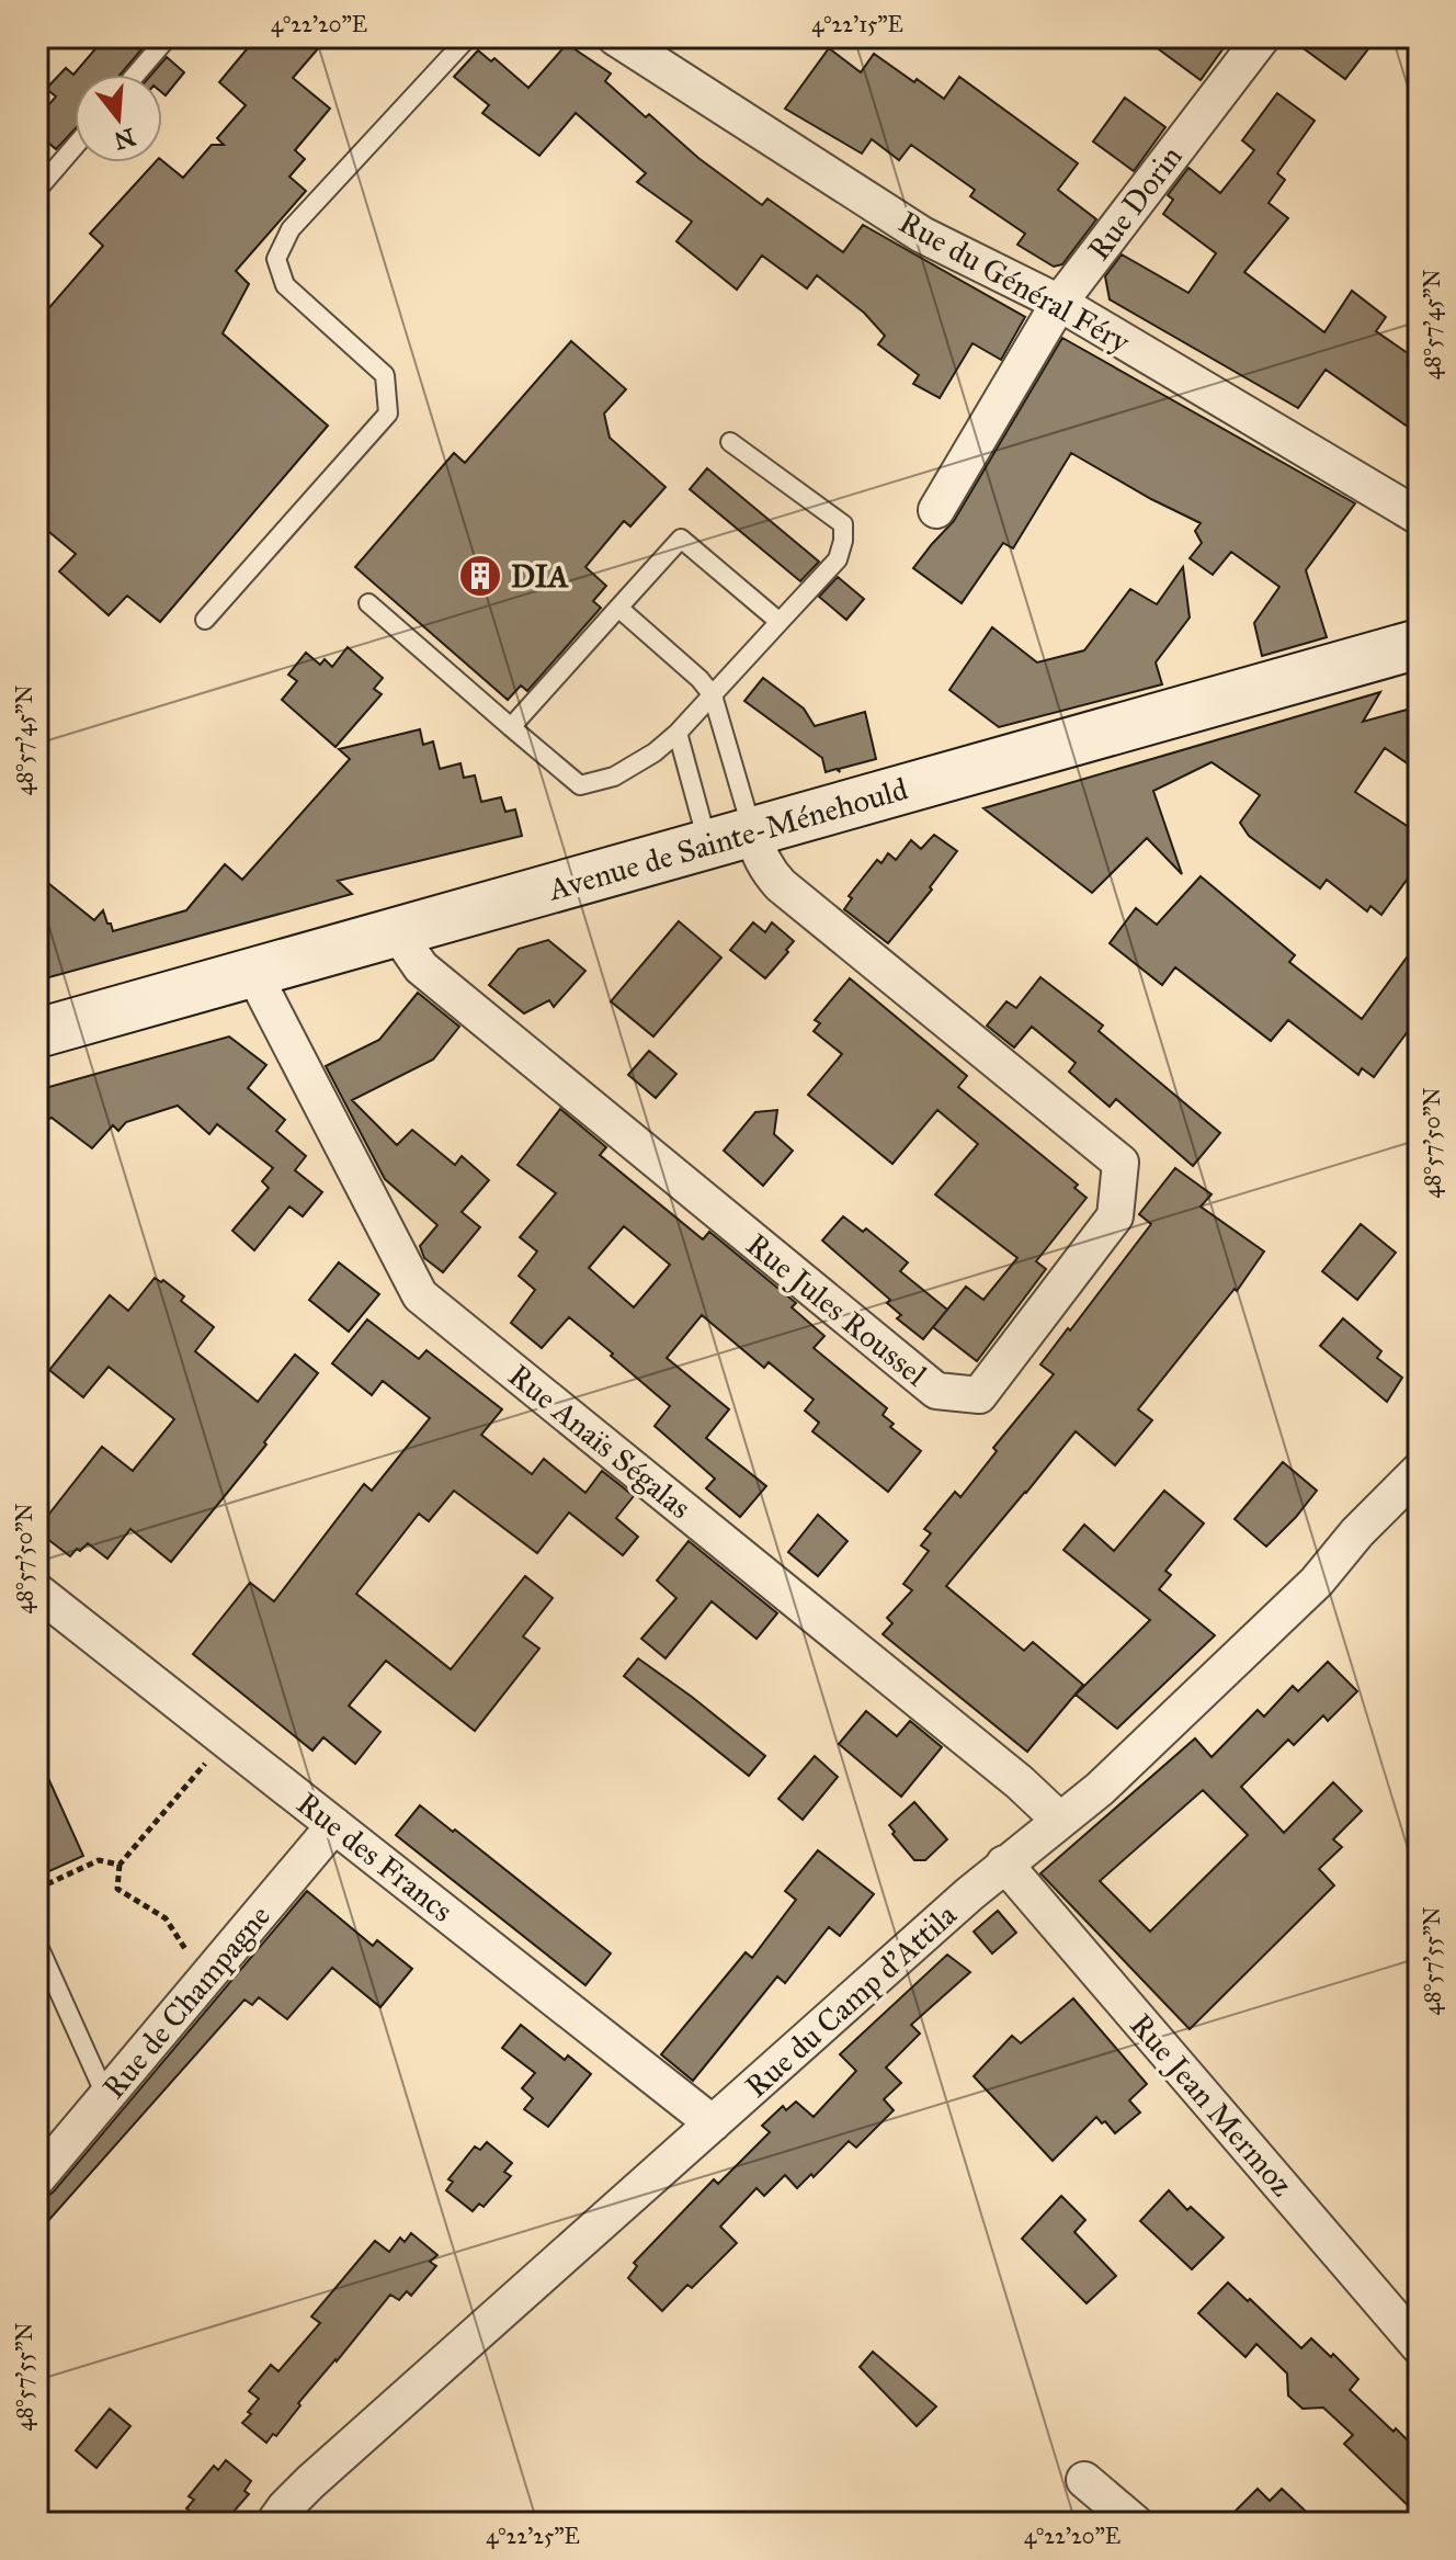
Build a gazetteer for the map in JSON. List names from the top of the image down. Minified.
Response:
{"streets":{"main road":["Avenue de Sainte-Ménehould"],"street":["Rue Dorin","Rue du Général Féry","Rue Jules Roussel","Rue Anaïs Ségalas","Rue des Francs","Rue du Camp d'Attila","Rue de Champagne","Rue Jean Mermoz"]},"crossings":[["Rue Dorin","Rue du Général Féry"],["Avenue de Sainte-Ménehould","Rue Jules Roussel"],["Avenue de Sainte-Ménehould","Rue Anaïs Ségalas"],["Rue Anaïs Ségalas","Rue du Camp d'Attila"],["Rue des Francs","Rue du Camp d'Attila"],["Rue des Francs","Rue de Champagne"],["Rue du Camp d'Attila","Rue Jean Mermoz"]],"places":{"building":["DIA"]},"north":"bottom","coordinates":["4°22'20\"E","4°22'15\"E","48°57'45\"N","48°57'50\"N","48°57'55\"N","4°22'25\"E"]}
